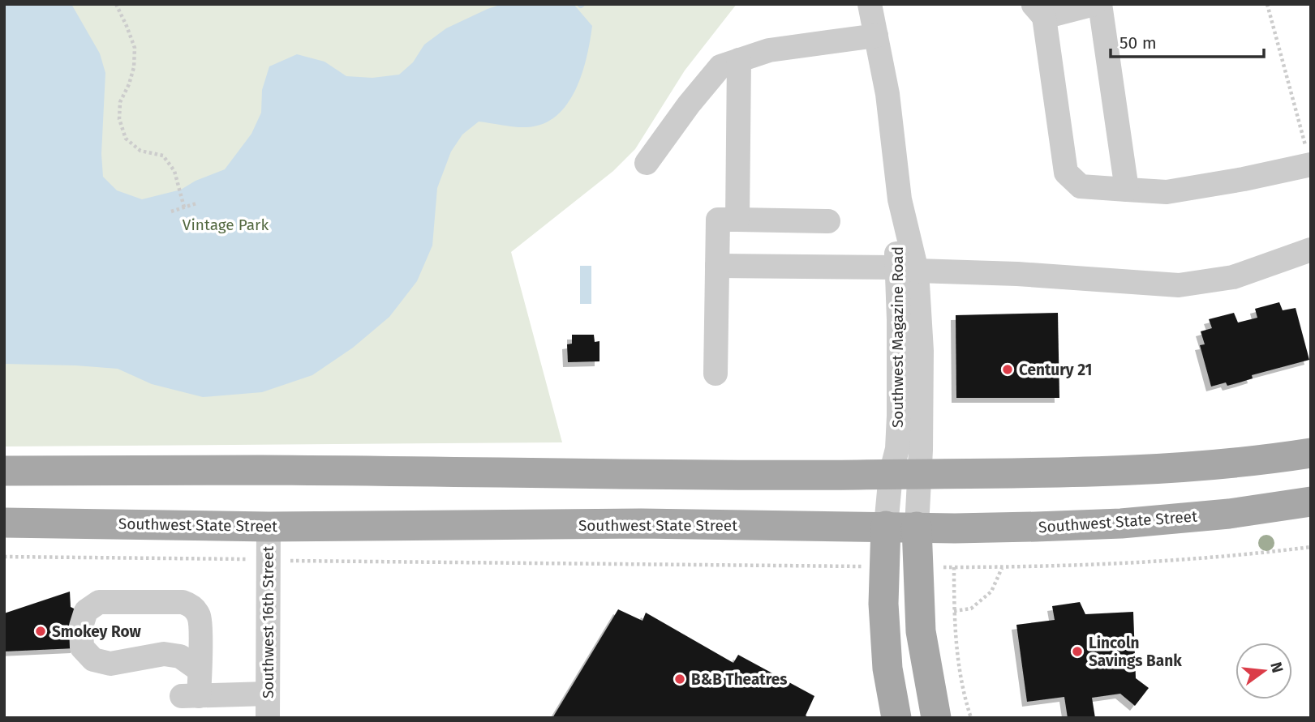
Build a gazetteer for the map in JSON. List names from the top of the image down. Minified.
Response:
{"streets":{"main road":["Southwest State Street"],"street":["Southwest Magazine Road","Southwest 16th Street"]},"crossings":[["Southwest State Street","Southwest 16th Street"]],"parks":["Vintage Park"],"places":["Century 21","Smokey Row","Lincoln Savings Bank","B&B Theatres"],"scale_bar":"50 m","north":"right"}
